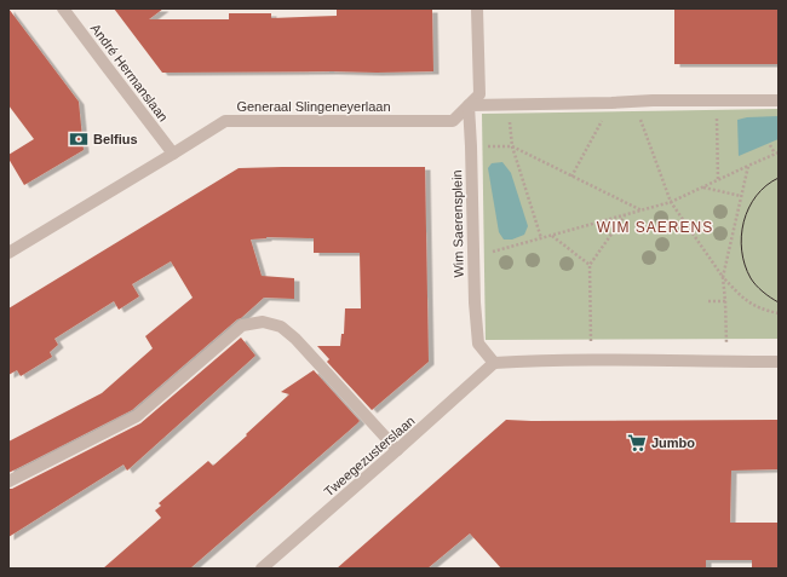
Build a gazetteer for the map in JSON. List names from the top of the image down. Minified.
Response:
{"streets":{"street":["André Hermanslaan","Generaal Slingeneyerlaan","Wim Saerensplein","Tweegezusterslaan"]},"crossings":[["André Hermanslaan","Generaal Slingeneyerlaan"],["Generaal Slingeneyerlaan","Wim Saerensplein"],["Wim Saerensplein","Tweegezusterslaan"]],"districts":["WIM SAERENS"],"places":{"bank":["Belfius"],"supermarket":["Jumbo"]}}
